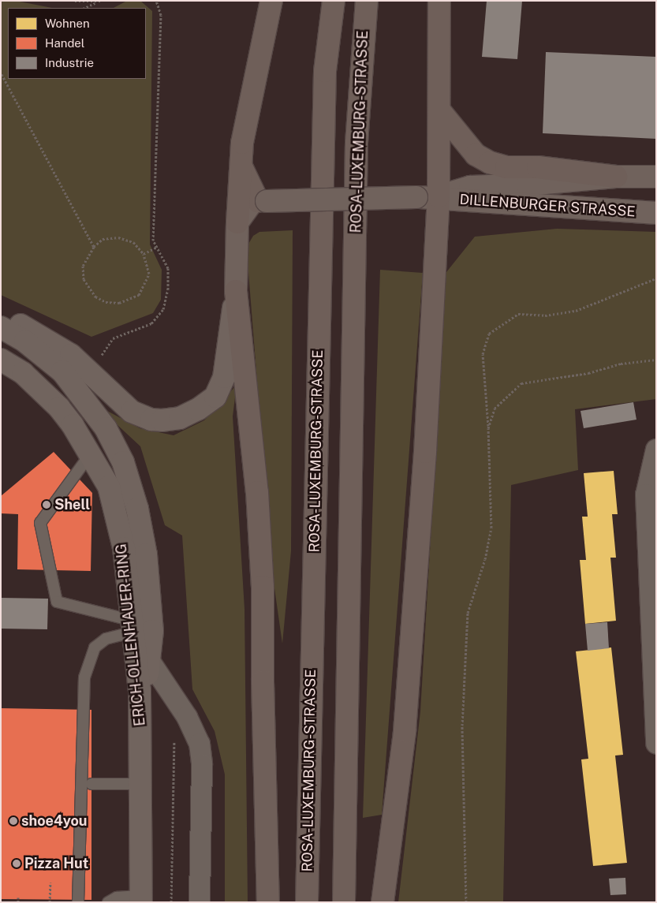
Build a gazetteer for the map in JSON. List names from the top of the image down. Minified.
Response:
{"streets":{"highway":["ROSA-LUXEMBURG-STRASSE"],"main road":["DILLENBURGER STRASSE","ERICH-OLLENHAUER-RING"]},"places":["Shell","shoe4you","Pizza Hut"],"legend":["Wohnen","Handel","Industrie"]}
